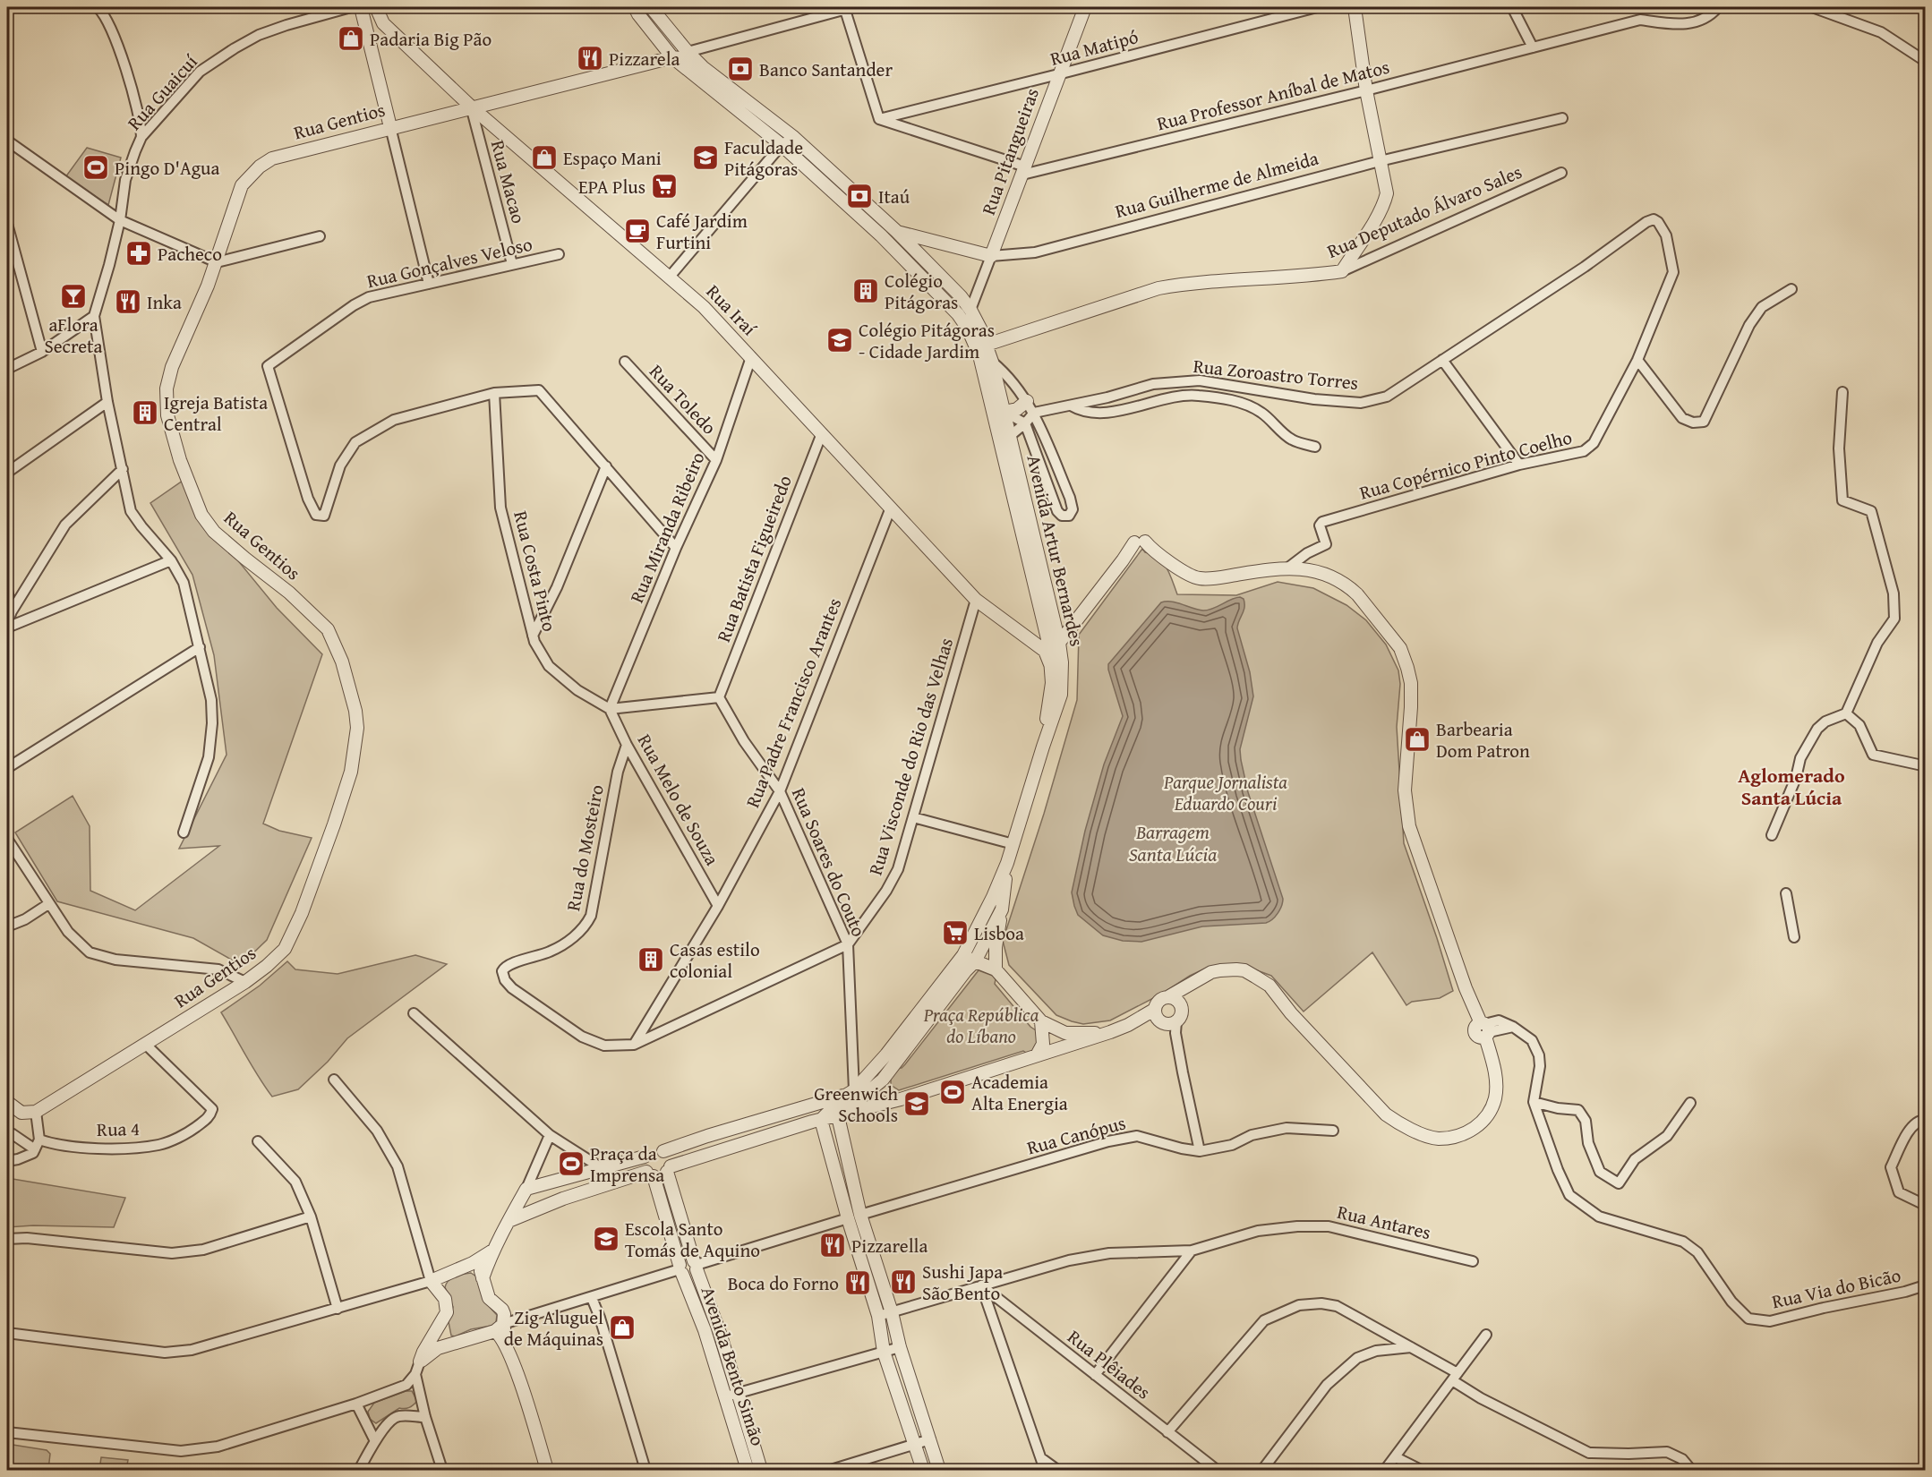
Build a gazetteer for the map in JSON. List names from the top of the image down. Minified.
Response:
{"streets":{"street":["Rua Matipó","Rua Guaicuí","Rua Professor Aníbal de Matos","Rua Gentios","Rua Pitangueiras","Rua Macao","Rua Guilherme de Almeida","Rua Deputado Álvaro Sales","Rua Gonçalves Veloso","Rua Iraí","Rua Zoroastro Torres","Rua Toledo","Rua Copérnico Pinto Coelho","Rua Miranda Ribeiro","Avenida Artur Bernardes","Rua Batista Figueiredo","Rua Costa Pinto","Rua Padre Francisco Arantes","Rua Visconde do Rio das Velhas","Rua Melo de Souza","Rua do Mosteiro","Rua Soares do Couto","Rua 4","Rua Canópus","Rua Antares","Rua Via do Bicão","Rua Plêiades","Avenida Bento Simão"]},"crossings":[["Rua Matipó","Rua Pitangueiras"],["Rua Professor Aníbal de Matos","Rua Pitangueiras"],["Rua Gentios","Rua Macao"],["Rua Gentios","Rua Iraí"],["Rua Gentios","Avenida Artur Bernardes"],["Rua Gentios","Rua 4"],["Rua Pitangueiras","Rua Guilherme de Almeida"],["Rua Pitangueiras","Avenida Artur Bernardes"],["Rua Macao","Rua Gonçalves Veloso"],["Rua Macao","Rua Iraí"],["Rua Guilherme de Almeida","Avenida Artur Bernardes"],["Rua Deputado Álvaro Sales","Avenida Artur Bernardes"],["Rua Gonçalves Veloso","Rua Costa Pinto"],["Rua Iraí","Rua Miranda Ribeiro"],["Rua Iraí","Avenida Artur Bernardes"],["Rua Iraí","Rua Batista Figueiredo"],["Rua Iraí","Rua Padre Francisco Arantes"],["Rua Iraí","Rua Visconde do Rio das Velhas"],["Rua Zoroastro Torres","Rua Copérnico Pinto Coelho"],["Rua Toledo","Rua Miranda Ribeiro"],["Rua Miranda Ribeiro","Rua Costa Pinto"],["Rua Miranda Ribeiro","Rua Melo de Souza"],["Avenida Artur Bernardes","Rua Soares do Couto"],["Rua Batista Figueiredo","Rua Soares do Couto"],["Rua Costa Pinto","Rua Melo de Souza"],["Rua Padre Francisco Arantes","Rua Melo de Souza"],["Rua Padre Francisco Arantes","Rua do Mosteiro"],["Rua Padre Francisco Arantes","Rua Soares do Couto"],["Rua Visconde do Rio das Velhas","Rua Soares do Couto"],["Rua Melo de Souza","Rua do Mosteiro"],["Rua Antares","Rua Plêiades"]],"districts":["Aglomerado Santa Lúcia"],"water":["Barragem Santa Lúcia"],"parks":["Parque Jornalista Eduardo Couri","Praça República do Líbano"],"places":{"shop":["Padaria Big Pão","Espaço Mani","Barbearia Dom Patron","Zig Aluguel de Máquinas"],"restaurant":["Pizzarela","Inka","Pizzarella","Sushi Japa São Bento","Boca do Forno"],"bank":["Banco Santander","Itaú"],"school or university":["Faculdade Pitágoras","Colégio Pitágoras - Cidade Jardim","Greenwich Schools","Escola Santo Tomás de Aquino"],"sports":["Pingo D'Agua","Academia Alta Energia","Praça da Imprensa"],"supermarket":["EPA Plus","Lisboa"],"cafe":["Café Jardim Furtini"],"pharmacy":["Pacheco"],"building":["Colégio Pitágoras","Igreja Batista Central","Casas estilo colonial"],"bar":["aFlora Secreta"]}}
